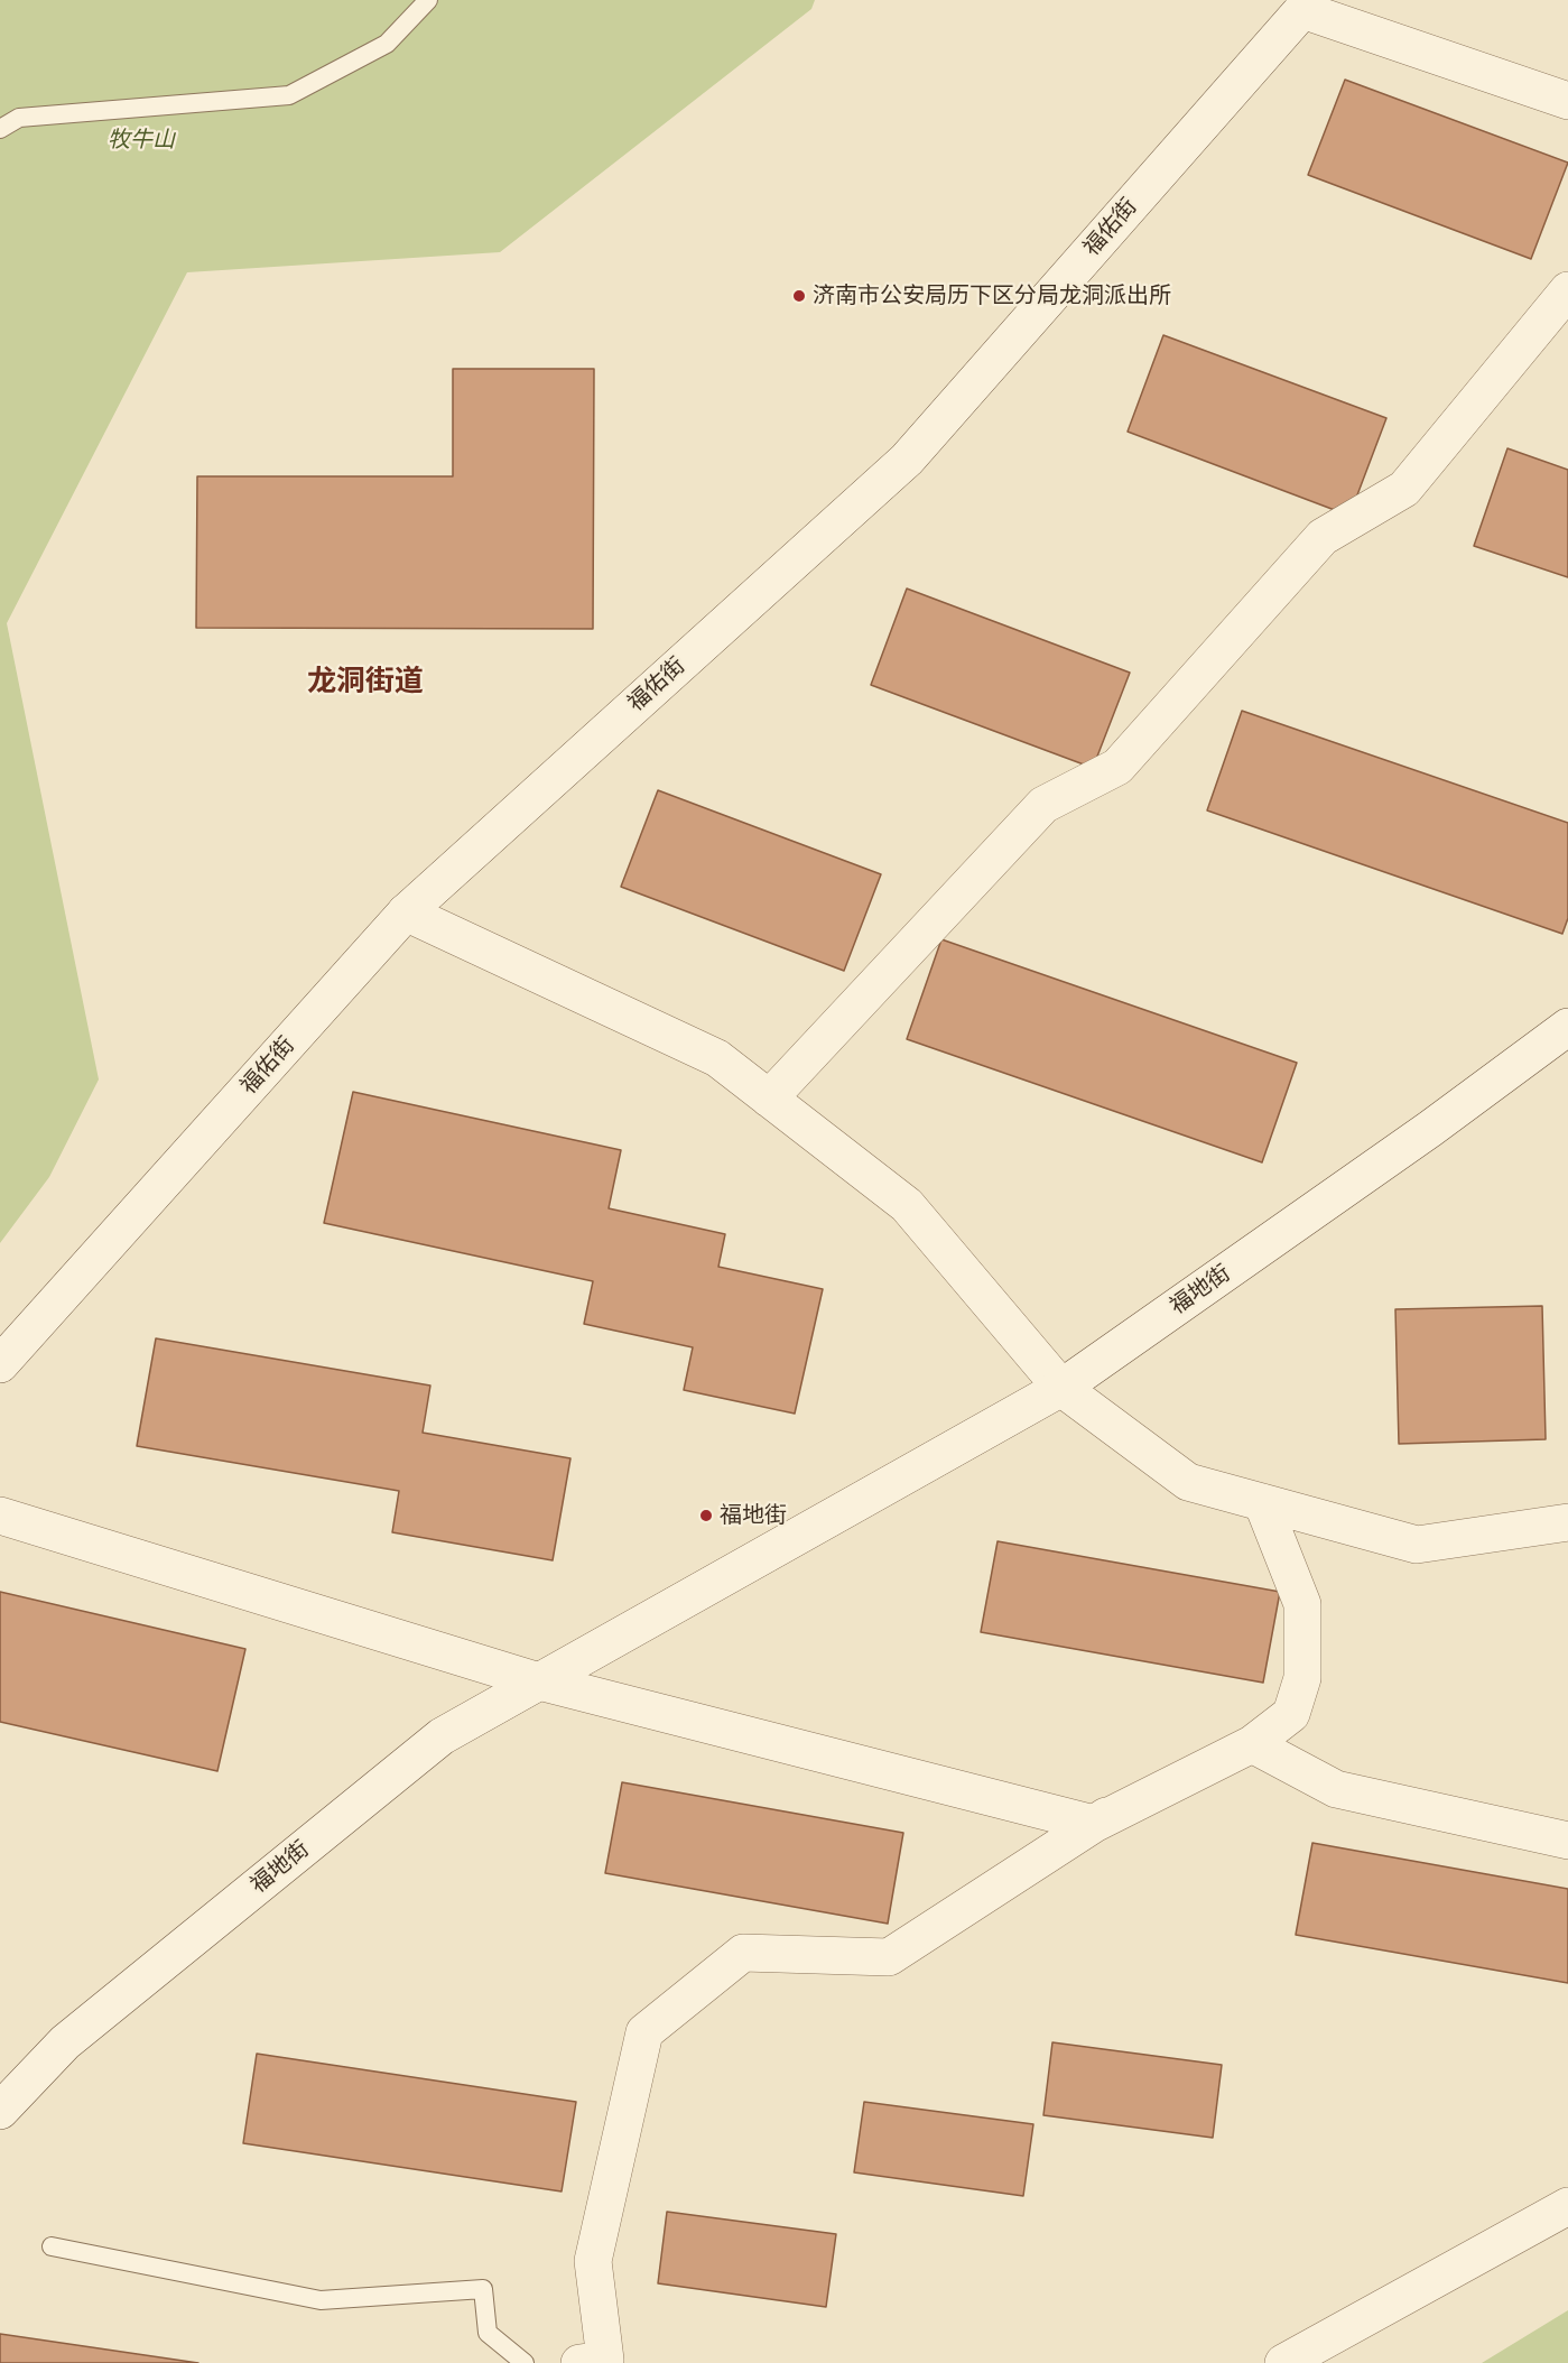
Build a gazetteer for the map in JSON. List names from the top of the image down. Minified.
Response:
{"streets":{"street":["福佑街","福地街"]},"districts":["龙洞街道"],"parks":["牧牛山"],"places":["济南市公安局历下区分局龙洞派出所","福地街"]}
